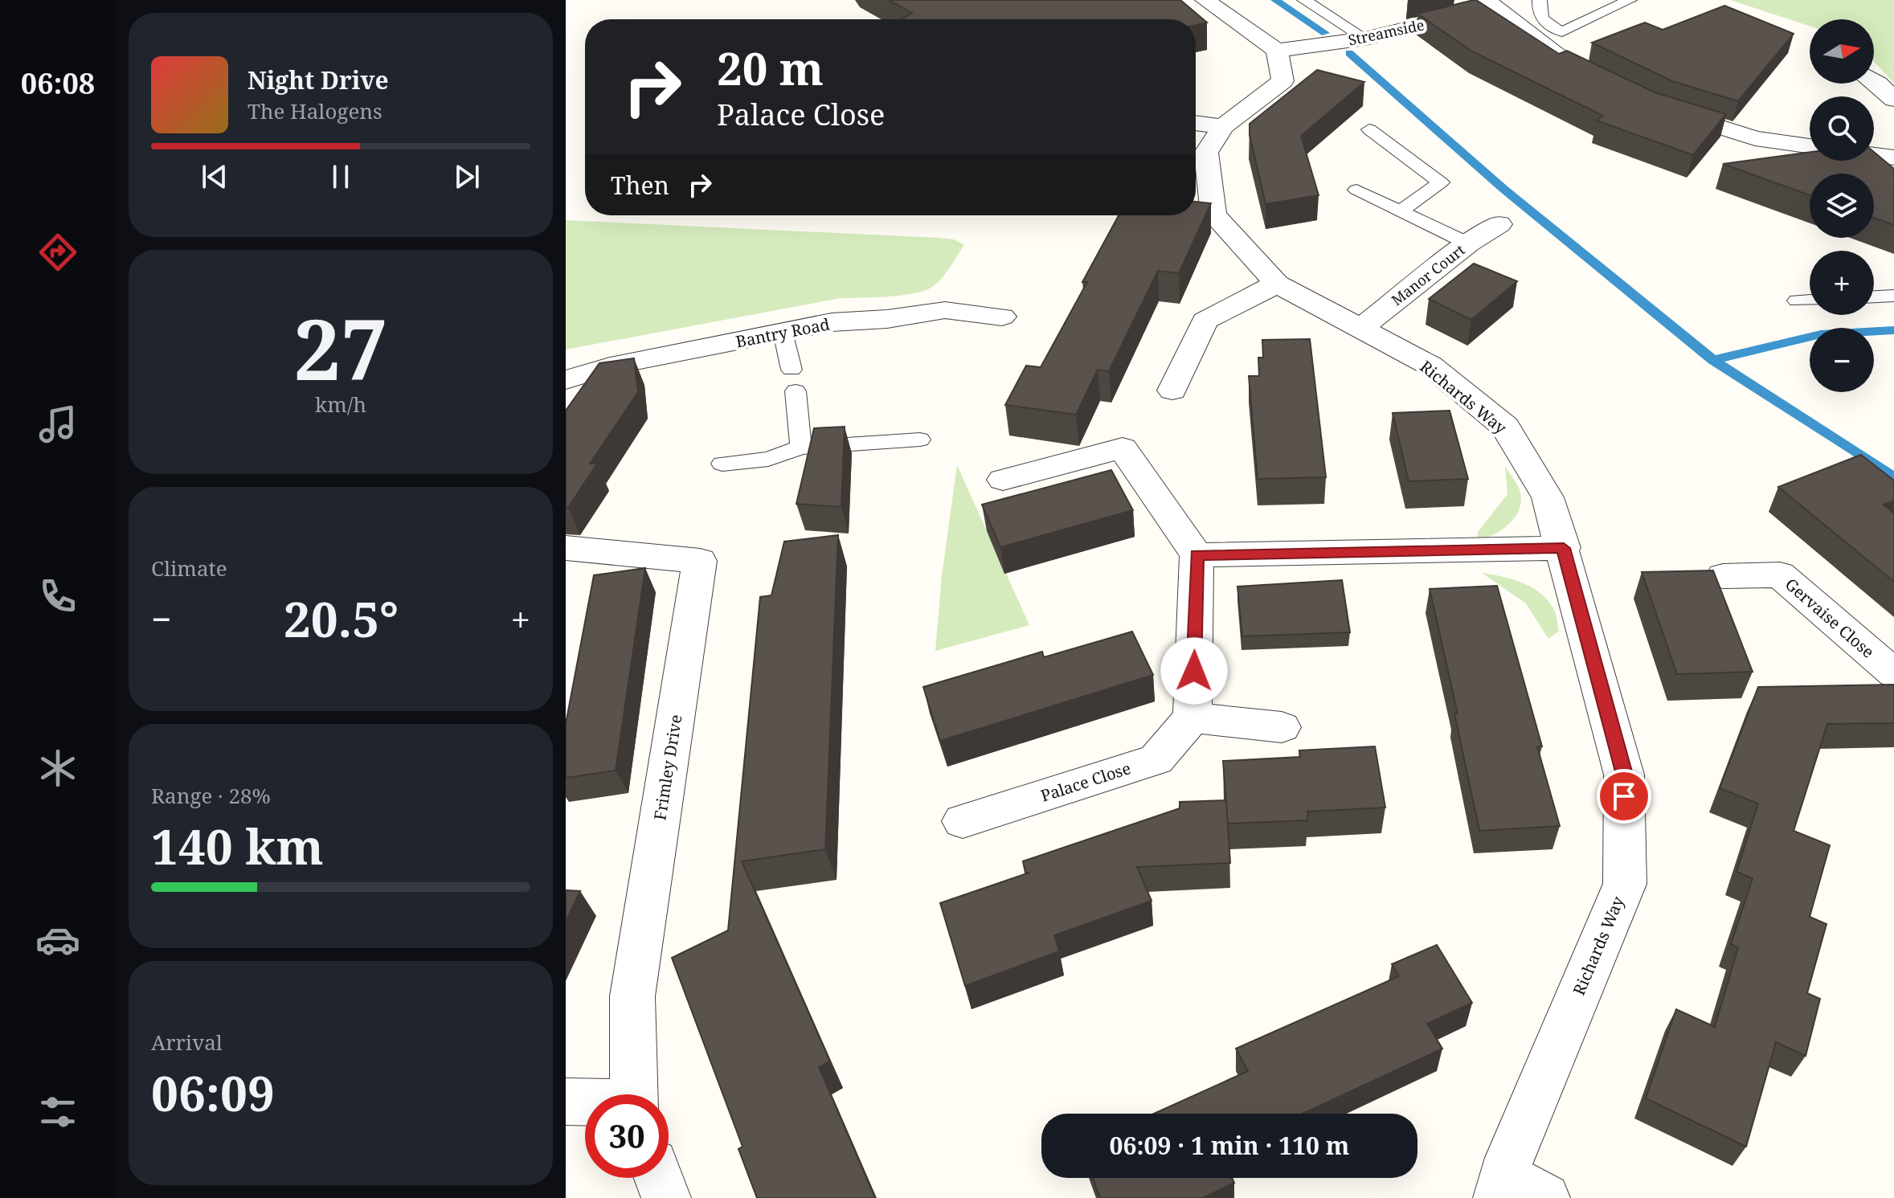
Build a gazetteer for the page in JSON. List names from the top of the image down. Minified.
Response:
{"streets":{"street":["Streamside","Manor Court","Bantry Road","Richards Way","Gervaise Close","Frimley Drive","Palace Close"]},"crossings":[["Streamside","Richards Way"],["Manor Court","Richards Way"]],"north":"right","page":{"tabs":"06:08","map_buttons":["+","−"],"turn":["20 m","Palace Close"],"song":["Night Drive","The Halogens"],"then":"Then","tile":[["27","km/h"],"Climate",["Range · 28%","140 km"],["Arrival","06:09"]],"heat":["−","20.5°","+"],"limit":"30","trip":"06:09 · 1 min · 110 m"}}
